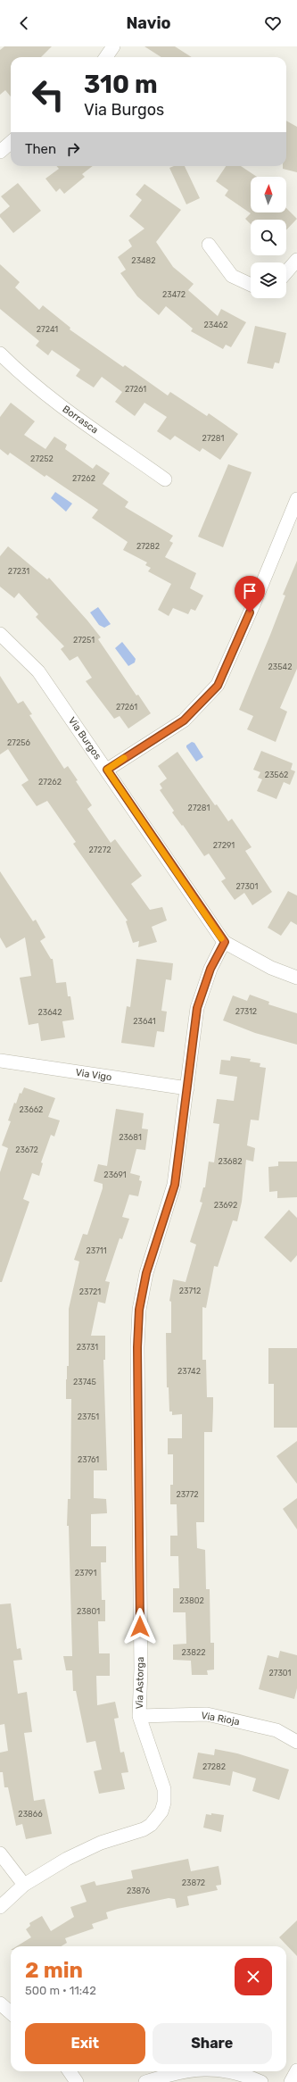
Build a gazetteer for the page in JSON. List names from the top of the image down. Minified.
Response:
{"streets":{"street":["Borrasca","Via Burgos","Via Vigo","Via Astorga","Via Rioja"]},"crossings":[["Via Burgos","Via Astorga"],["Via Vigo","Via Astorga"],["Via Astorga","Via Rioja"]],"house_numbers":["23482","23472","23462","27241","27261","27281","27252","27262","27282","27231","27251","23542","27261","27256","23562","27262","27281","27291","27272","27301","27312","23642","23641","23662","23681","23672","23682","23691","23692","23711","23712","23721","23731","23742","23745","23751","23761","23772","23791","23802","23801","23822","27301","27282","23866","23872","23876"],"north":"top","page":{"header":"Navio","turn":["310 m","Via Burgos"],"then":"Then","heading":["2 min","500 m · 11:42"],"buttons":["Exit","Share"]}}
